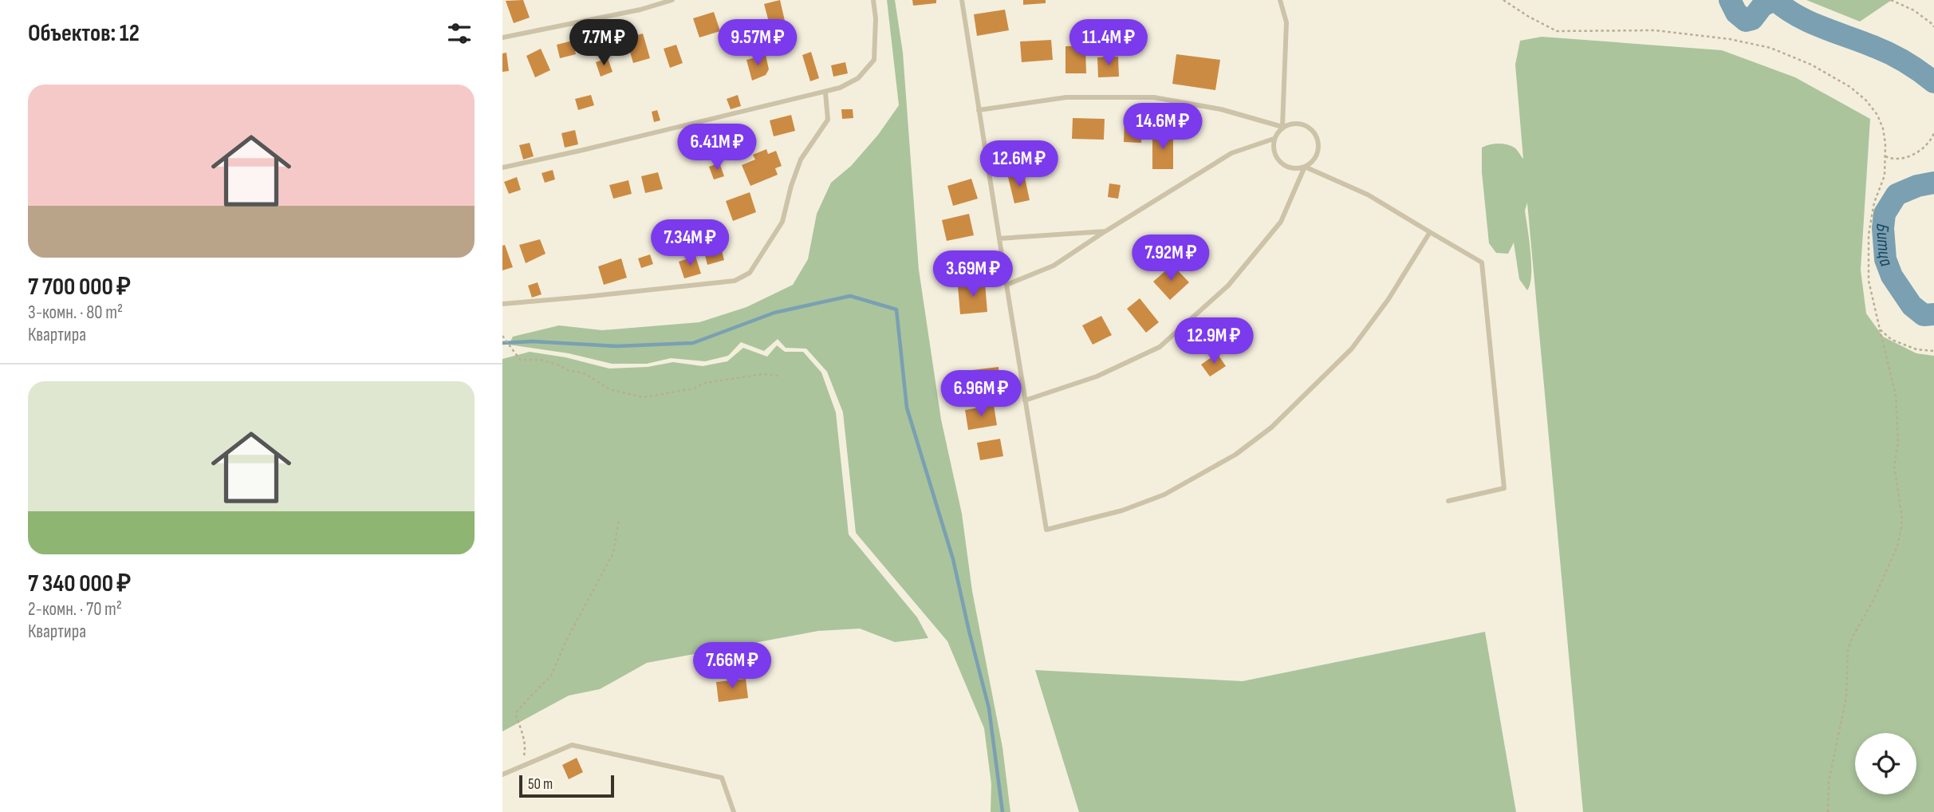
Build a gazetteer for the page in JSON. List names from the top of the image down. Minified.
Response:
{"water":["Битца"],"scale_bar":"50 m","page":{"heading":"Объектов: 12","price":["7.7M ₽","9.57M ₽","11.4M ₽","14.6M ₽","6.41M ₽","12.6M ₽","7.34M ₽","7.92M ₽","3.69M ₽","12.9M ₽","6.96M ₽","7.66M ₽"],"list":[{"name":"7 700 000 ₽","note":"3-комн. · 80 m² · Квартира"},{"name":"7 340 000 ₽","note":"2-комн. · 70 m² · Квартира"}],"scale":"50 m"}}
